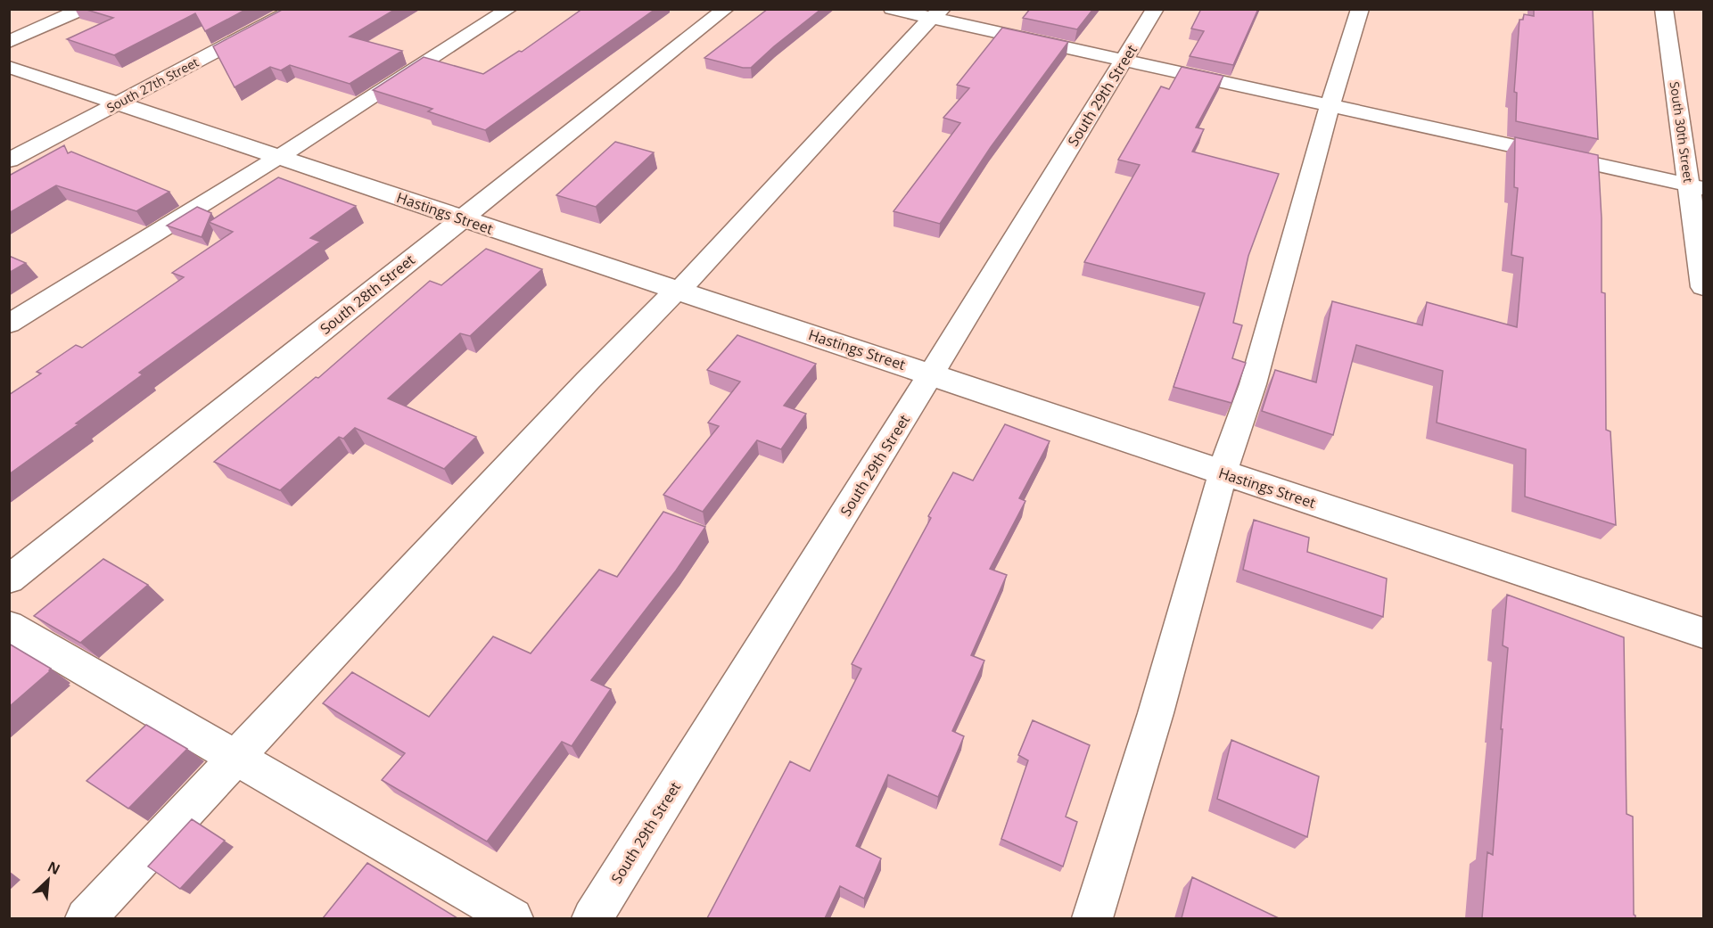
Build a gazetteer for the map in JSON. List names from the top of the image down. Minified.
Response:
{"streets":{"street":["South 27th Street","South 29th Street","South 30th Street","Hastings Street","South 28th Street"]},"crossings":[["South 27th Street","Hastings Street"],["South 29th Street","Hastings Street"],["Hastings Street","South 28th Street"]],"north":"top right"}
